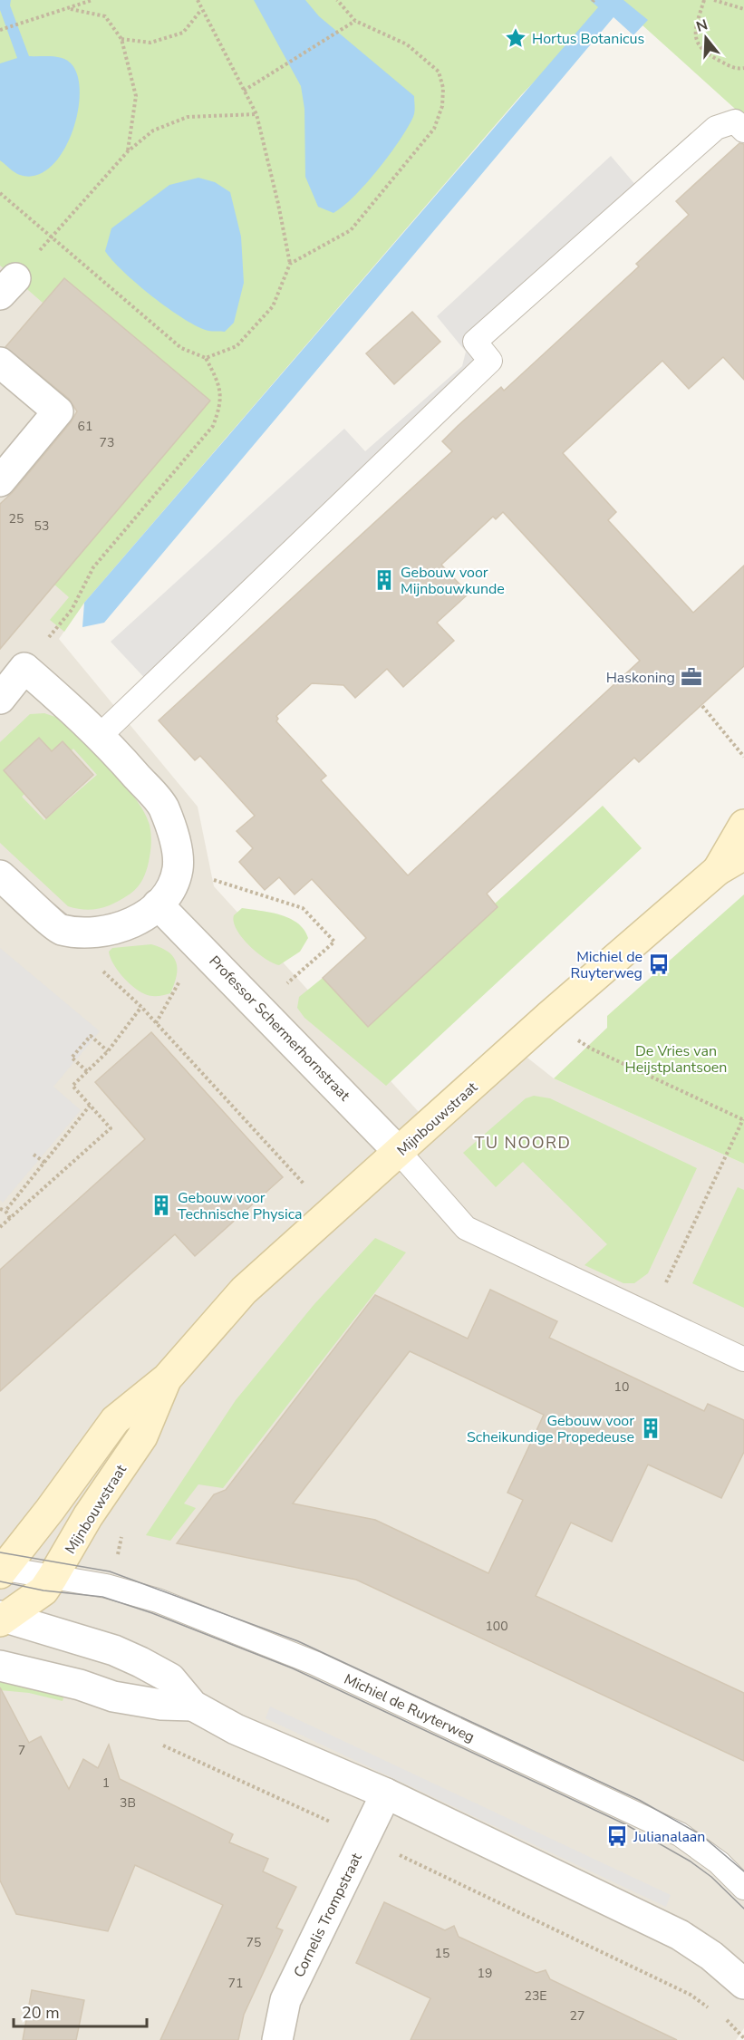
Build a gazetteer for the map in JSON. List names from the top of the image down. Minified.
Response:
{"streets":{"main road":["Mijnbouwstraat"],"street":["Professor Schermerhornstraat","Cornelis Trompstraat"],"lane":["Michiel de Ruyterweg"]},"crossings":[["Professor Schermerhornstraat","Mijnbouwstraat"],["Mijnbouwstraat","Michiel de Ruyterweg"]],"districts":["TU NOORD"],"parks":["De Vries van Heijstplantsoen"],"places":{"place":["Hortus Botanicus"],"building":["Gebouw voor Mijnbouwkunde","Gebouw voor Technische Physica","Gebouw voor Scheikundige Propedeuse"],"office":["Haskoning"],"bus stop":["Michiel de Ruyterweg","Julianalaan"]},"house_numbers":["61","73","25","53","10","100","7","1","3B","75","15","19","71","23E","27"],"scale_bar":"20 m","north":"top"}
